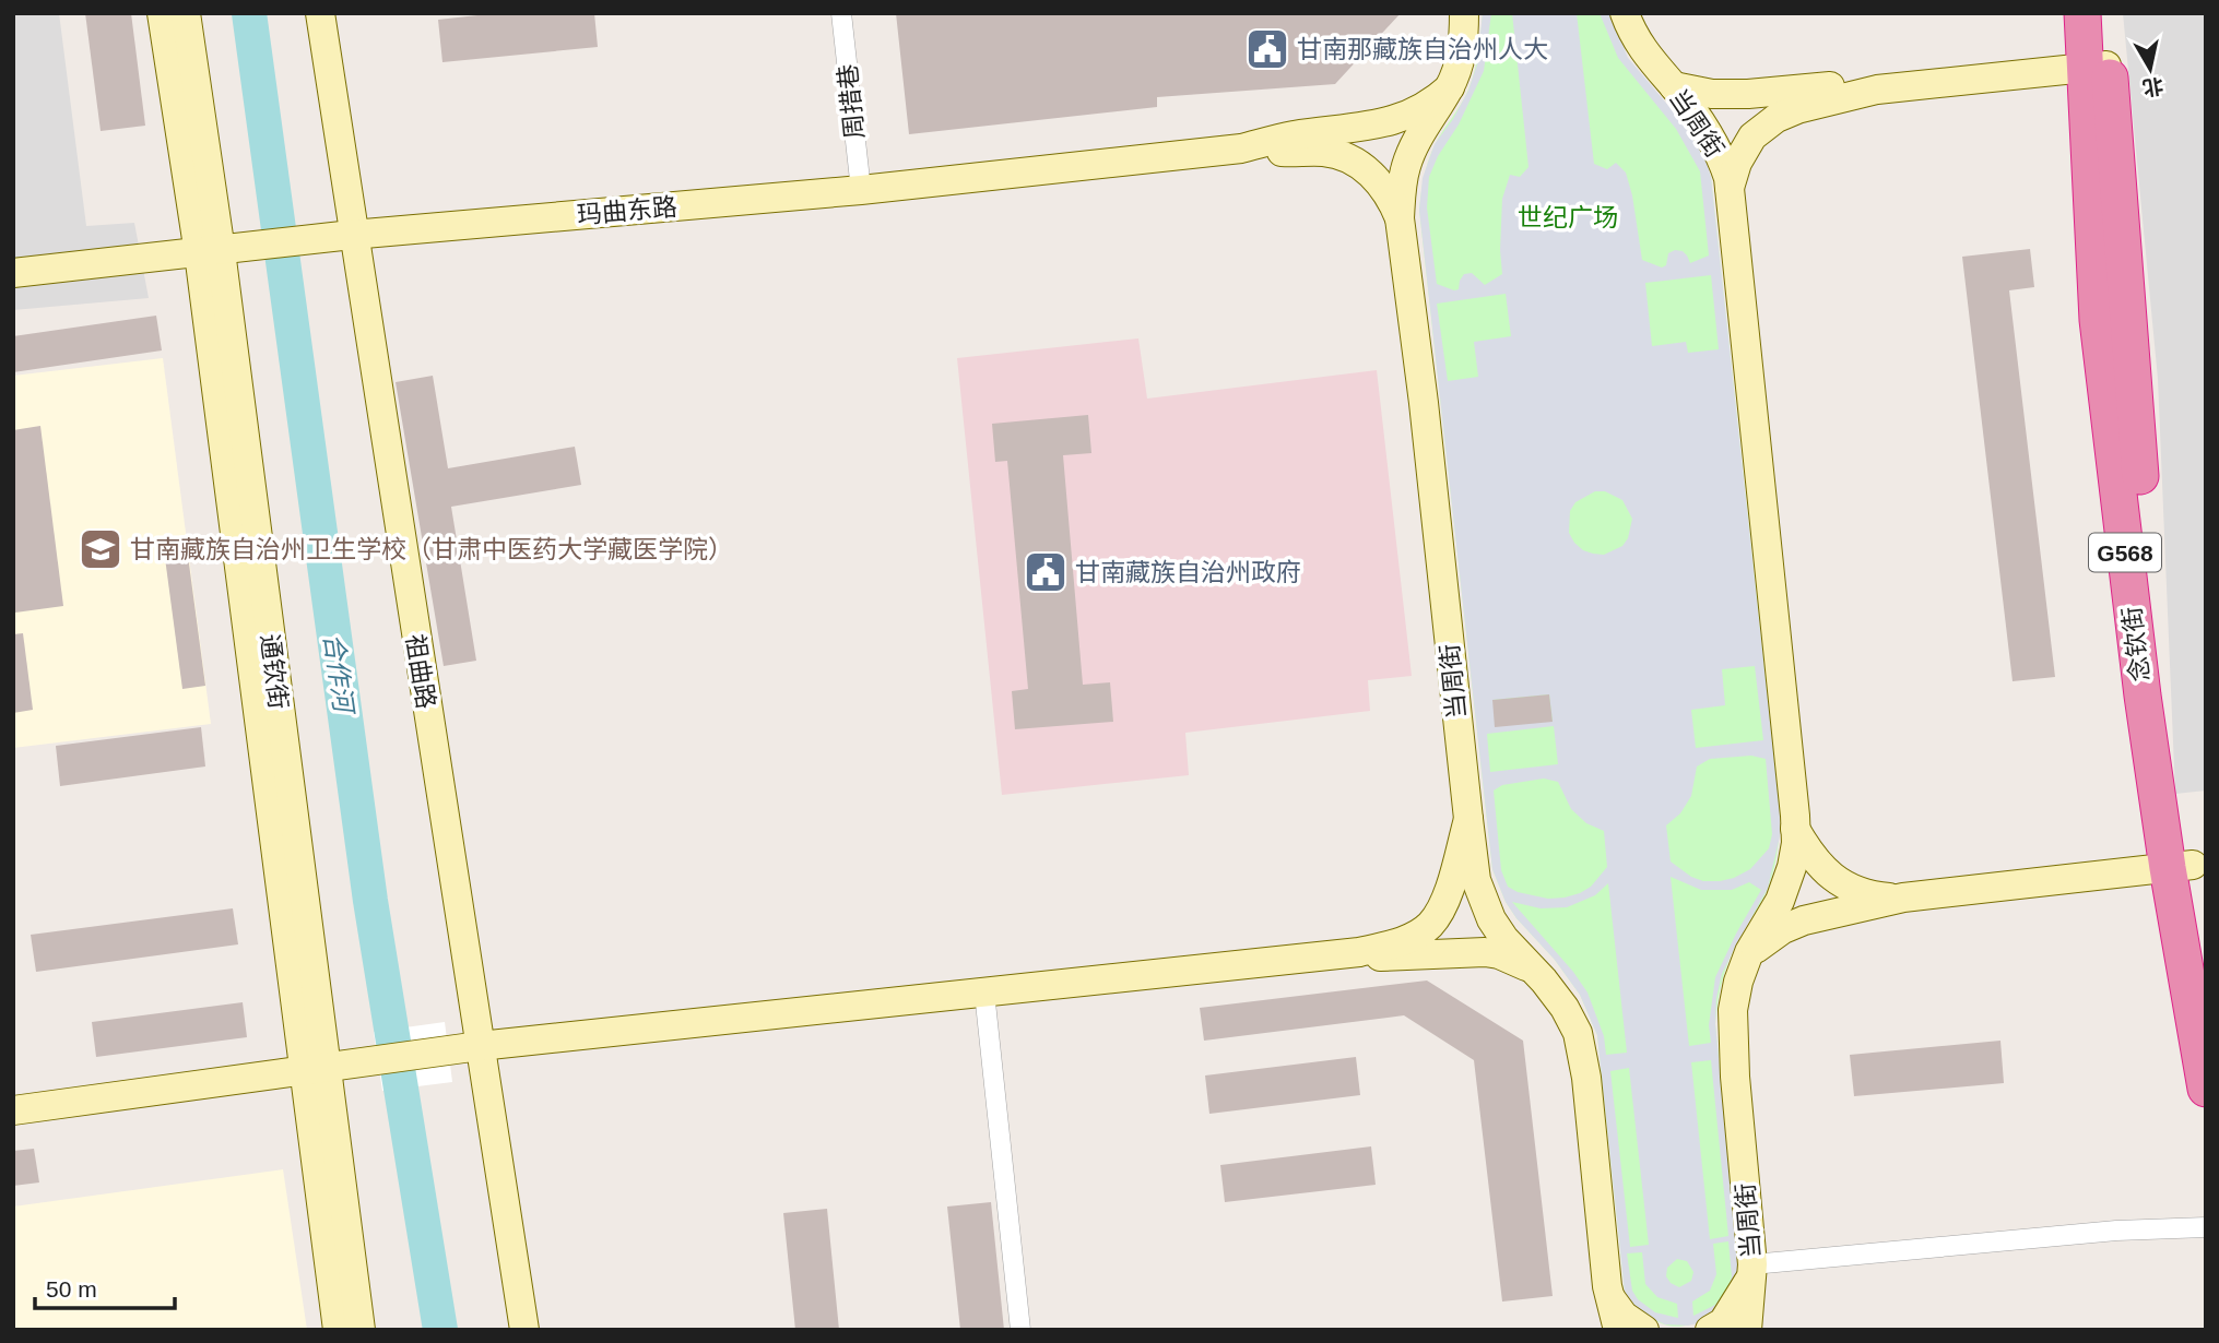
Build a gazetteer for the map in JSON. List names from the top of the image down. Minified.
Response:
{"streets":{"highway":["G568","念钦街"],"street":["周措巷","当周街","玛曲东路","通钦街","祖曲路"]},"crossings":[["周措巷","玛曲东路"],["玛曲东路","通钦街"],["玛曲东路","祖曲路"]],"water":["合作河"],"parks":["世纪广场"],"places":{"public building":["甘南那藏族自治州人大","甘南藏族自治州政府"],"school or university":["甘南藏族自治州卫生学校（甘肃中医药大学藏医学院）"]},"scale_bar":"50 m","north":"bottom"}
